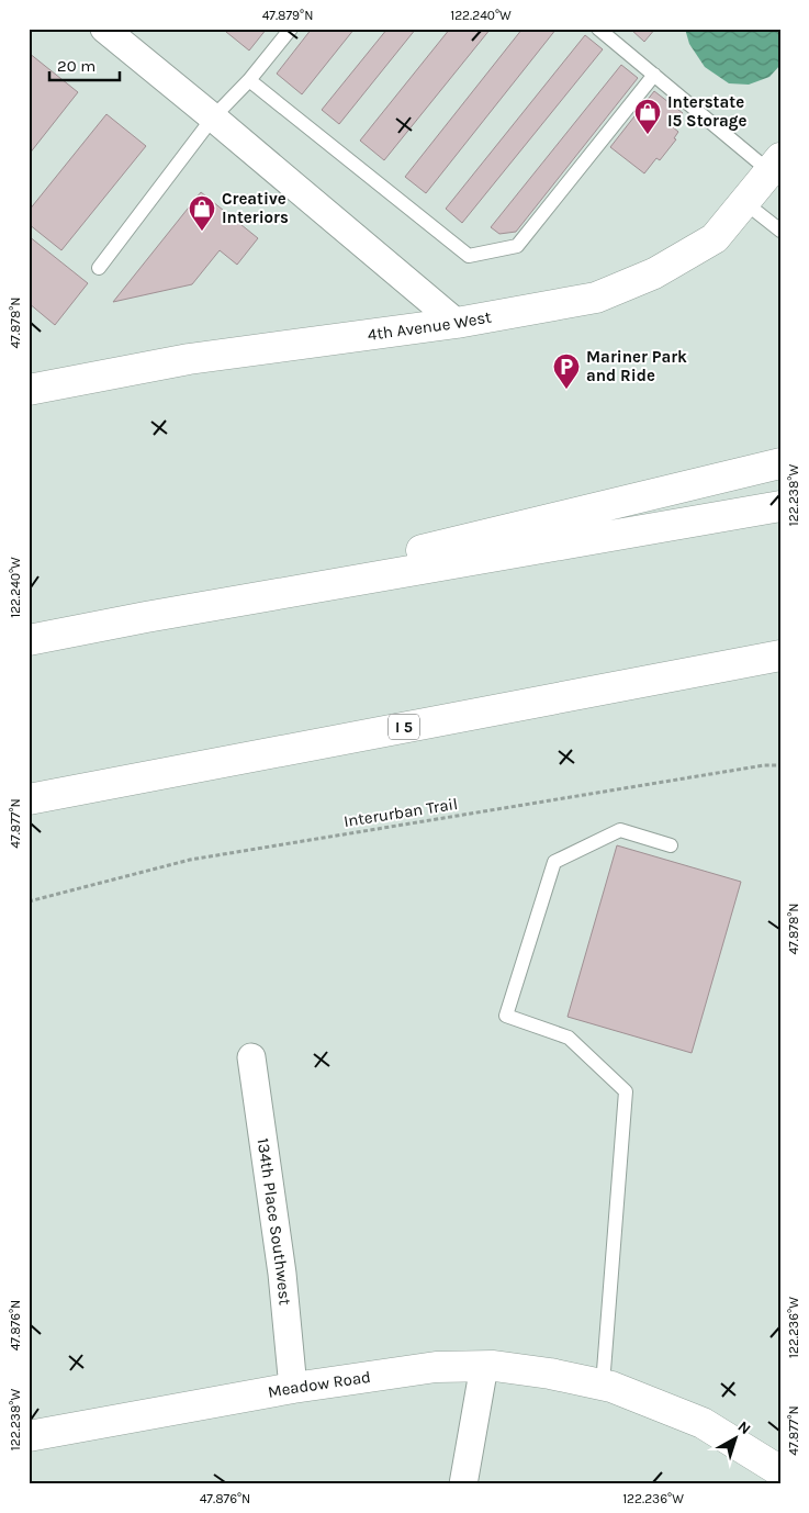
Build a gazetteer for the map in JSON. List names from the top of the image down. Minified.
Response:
{"streets":{"main road":["4th Avenue West","I 5","Meadow Road"],"street":["134th Place Southwest"],"path":["Interurban Trail"]},"crossings":[["134th Place Southwest","Meadow Road"]],"places":{"shop":["Interstate I5 Storage","Creative Interiors"],"parking":["Mariner Park and Ride"]},"scale_bar":"20 m","north":"top right","coordinates":["47.879°N","122.240°W","47.878°N","122.238°W","47.877°N","47.876°N","122.236°W"]}
